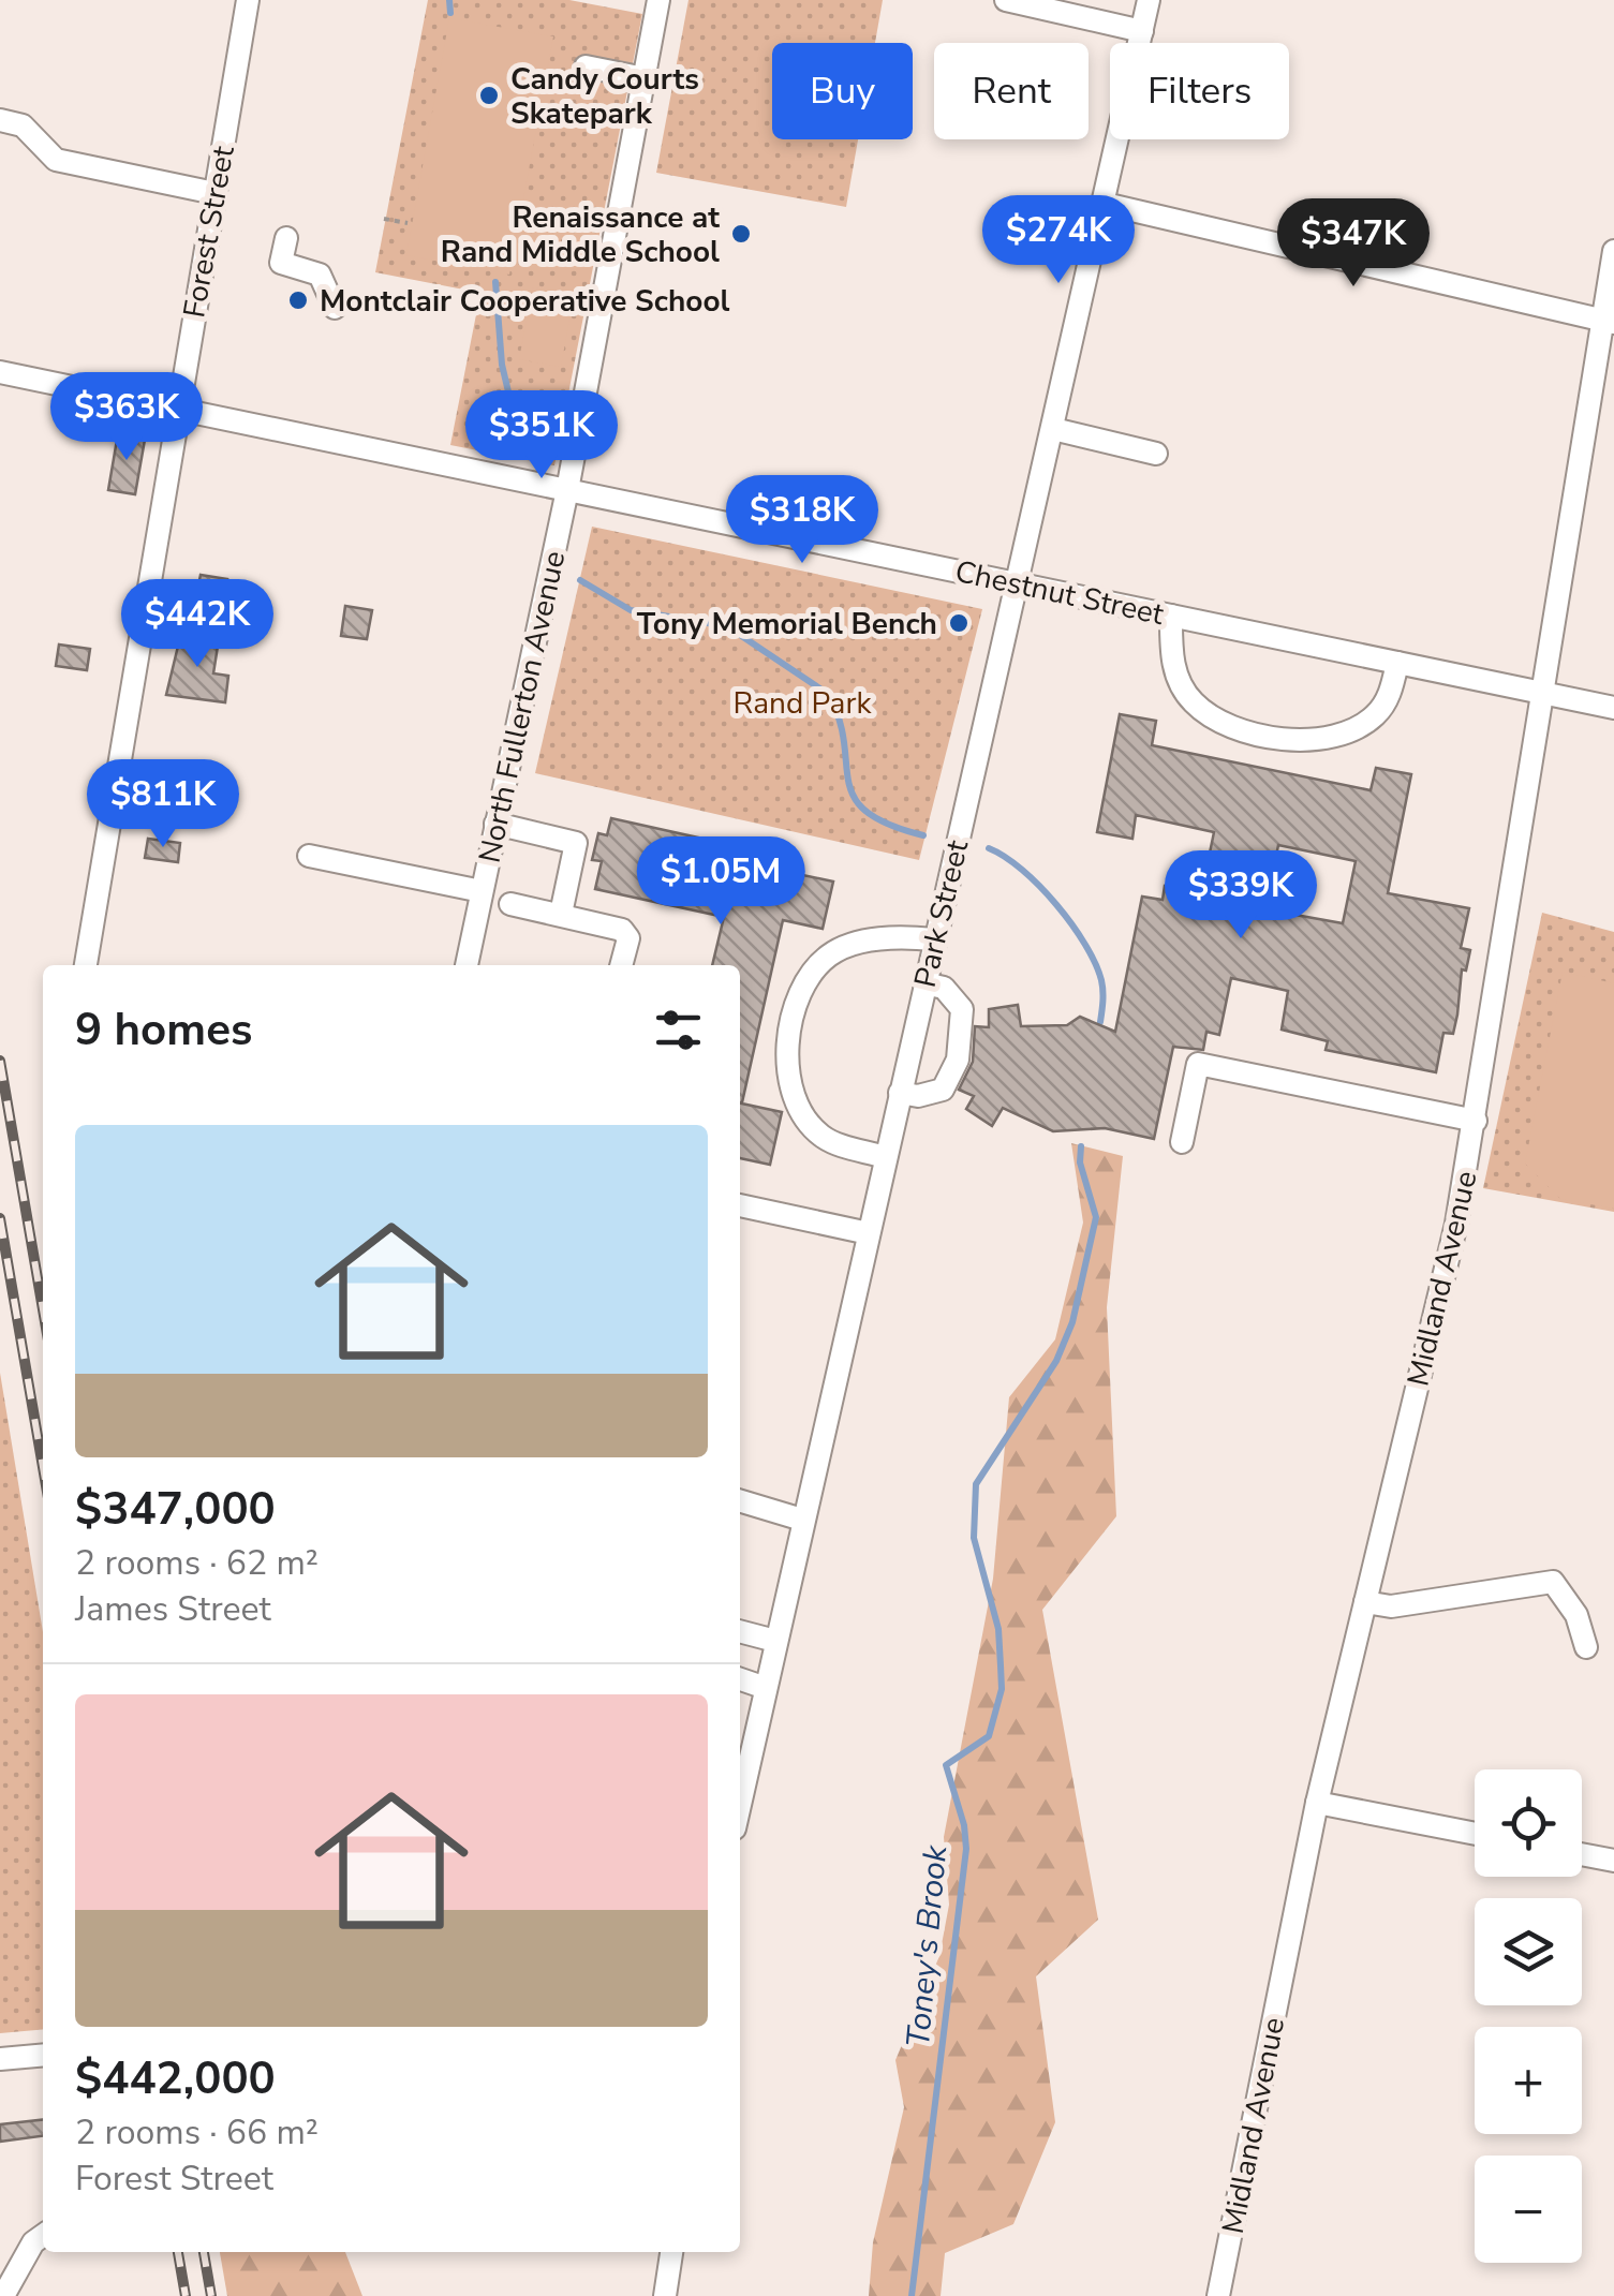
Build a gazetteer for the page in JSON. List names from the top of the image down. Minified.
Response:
{"streets":{"street":["Forest Street","Chestnut Street","North Fullerton Avenue","Park Street","Midland Avenue"]},"crossings":[["Forest Street","Chestnut Street"],["Chestnut Street","North Fullerton Avenue"],["Chestnut Street","Park Street"],["Chestnut Street","Midland Avenue"]],"water":["Toney's Brook"],"parks":["Rand Park"],"places":["Candy Courts Skatepark","Renaissance at Rand Middle School","Montclair Cooperative School","Tony Memorial Bench"],"page":{"chip":["Buy","Rent","Filters"],"price":["$274K","$347K","$363K","$351K","$318K","$442K","$811K","$1.05M","$339K"],"heading":"9 homes","list":[{"name":"$347,000","note":"2 rooms · 62 m² · James Street"},{"name":"$442,000","note":"2 rooms · 66 m² · Forest Street"}],"map_buttons":["+","−"]}}
